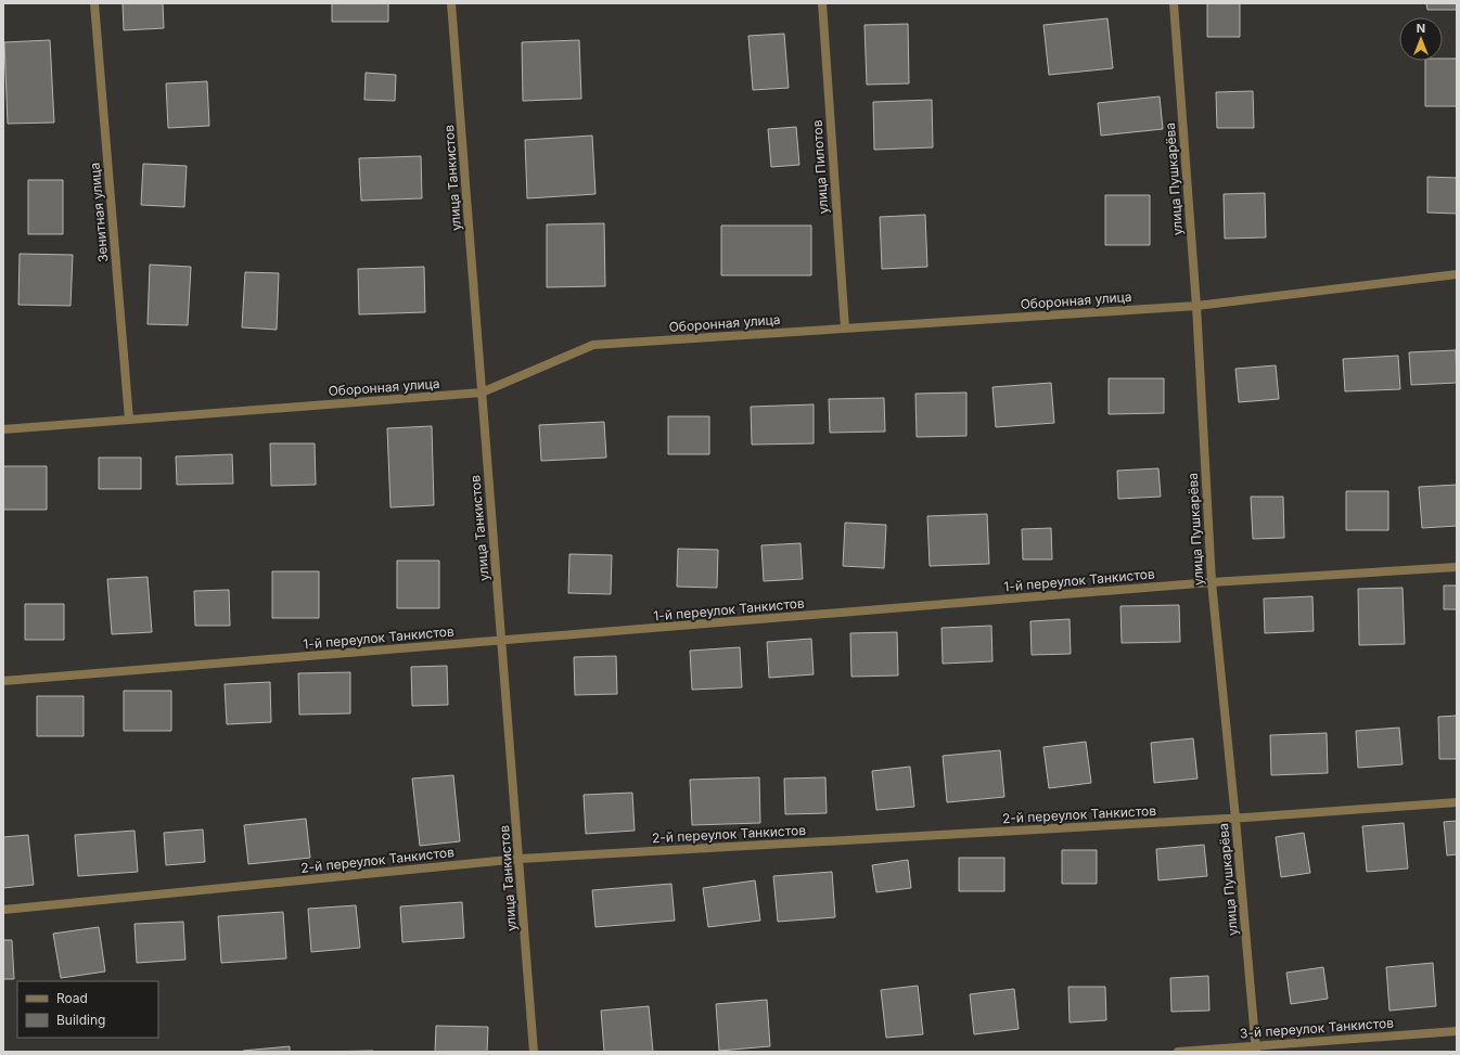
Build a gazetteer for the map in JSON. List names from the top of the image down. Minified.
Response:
{"streets":{"street":["улица Пилотов","улица Танкистов","улица Пушкарёва","Зенитная улица","Оборонная улица","1-й переулок Танкистов","2-й переулок Танкистов","3-й переулок Танкистов"]},"crossings":[["улица Пилотов","Оборонная улица"],["улица Танкистов","Оборонная улица"],["улица Танкистов","1-й переулок Танкистов"],["улица Танкистов","2-й переулок Танкистов"],["улица Пушкарёва","Оборонная улица"],["улица Пушкарёва","1-й переулок Танкистов"],["улица Пушкарёва","2-й переулок Танкистов"],["улица Пушкарёва","3-й переулок Танкистов"],["Зенитная улица","Оборонная улица"]],"legend":["Road","Building"],"north":"top"}
